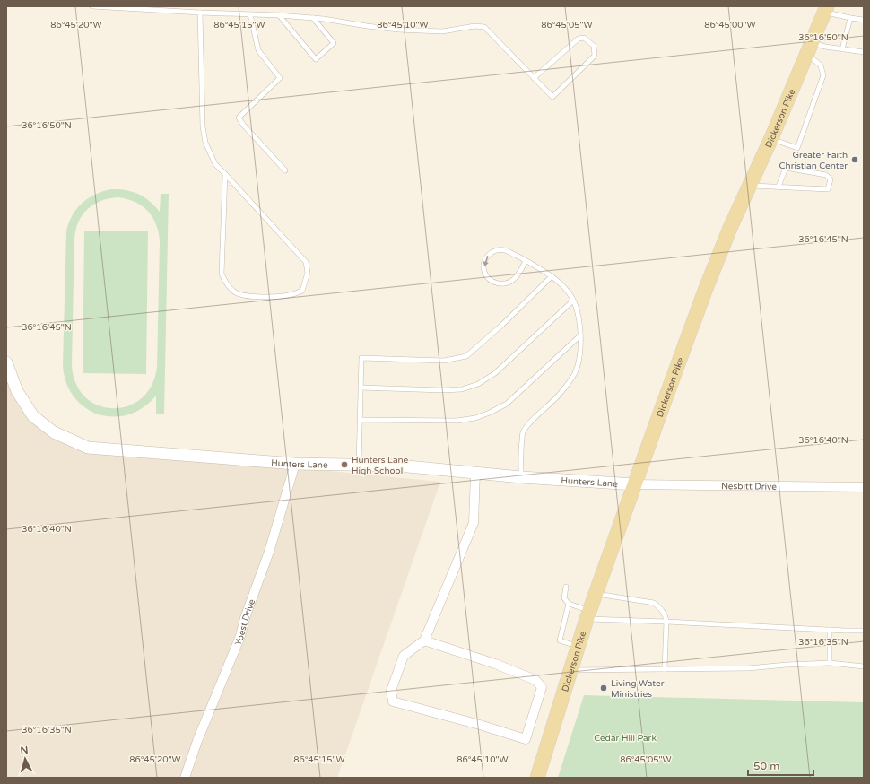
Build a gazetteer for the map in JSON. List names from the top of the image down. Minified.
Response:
{"streets":{"main road":["Dickerson Pike"],"street":["Hunters Lane","Nesbitt Drive","Yoest Drive"]},"crossings":[["Dickerson Pike","Hunters Lane"],["Dickerson Pike","Nesbitt Drive"],["Hunters Lane","Nesbitt Drive"],["Hunters Lane","Yoest Drive"]],"parks":["Cedar Hill Park"],"places":["Greater Faith Christian Center","Hunters Lane High School","Living Water Ministries"],"scale_bar":"50 m","north":"top","coordinates":["86°45'20\"W","86°45'15\"W","86°45'10\"W","86°45'05\"W","86°45'00\"W","36°16'50\"N","36°16'45\"N","36°16'40\"N","36°16'35\"N"]}
